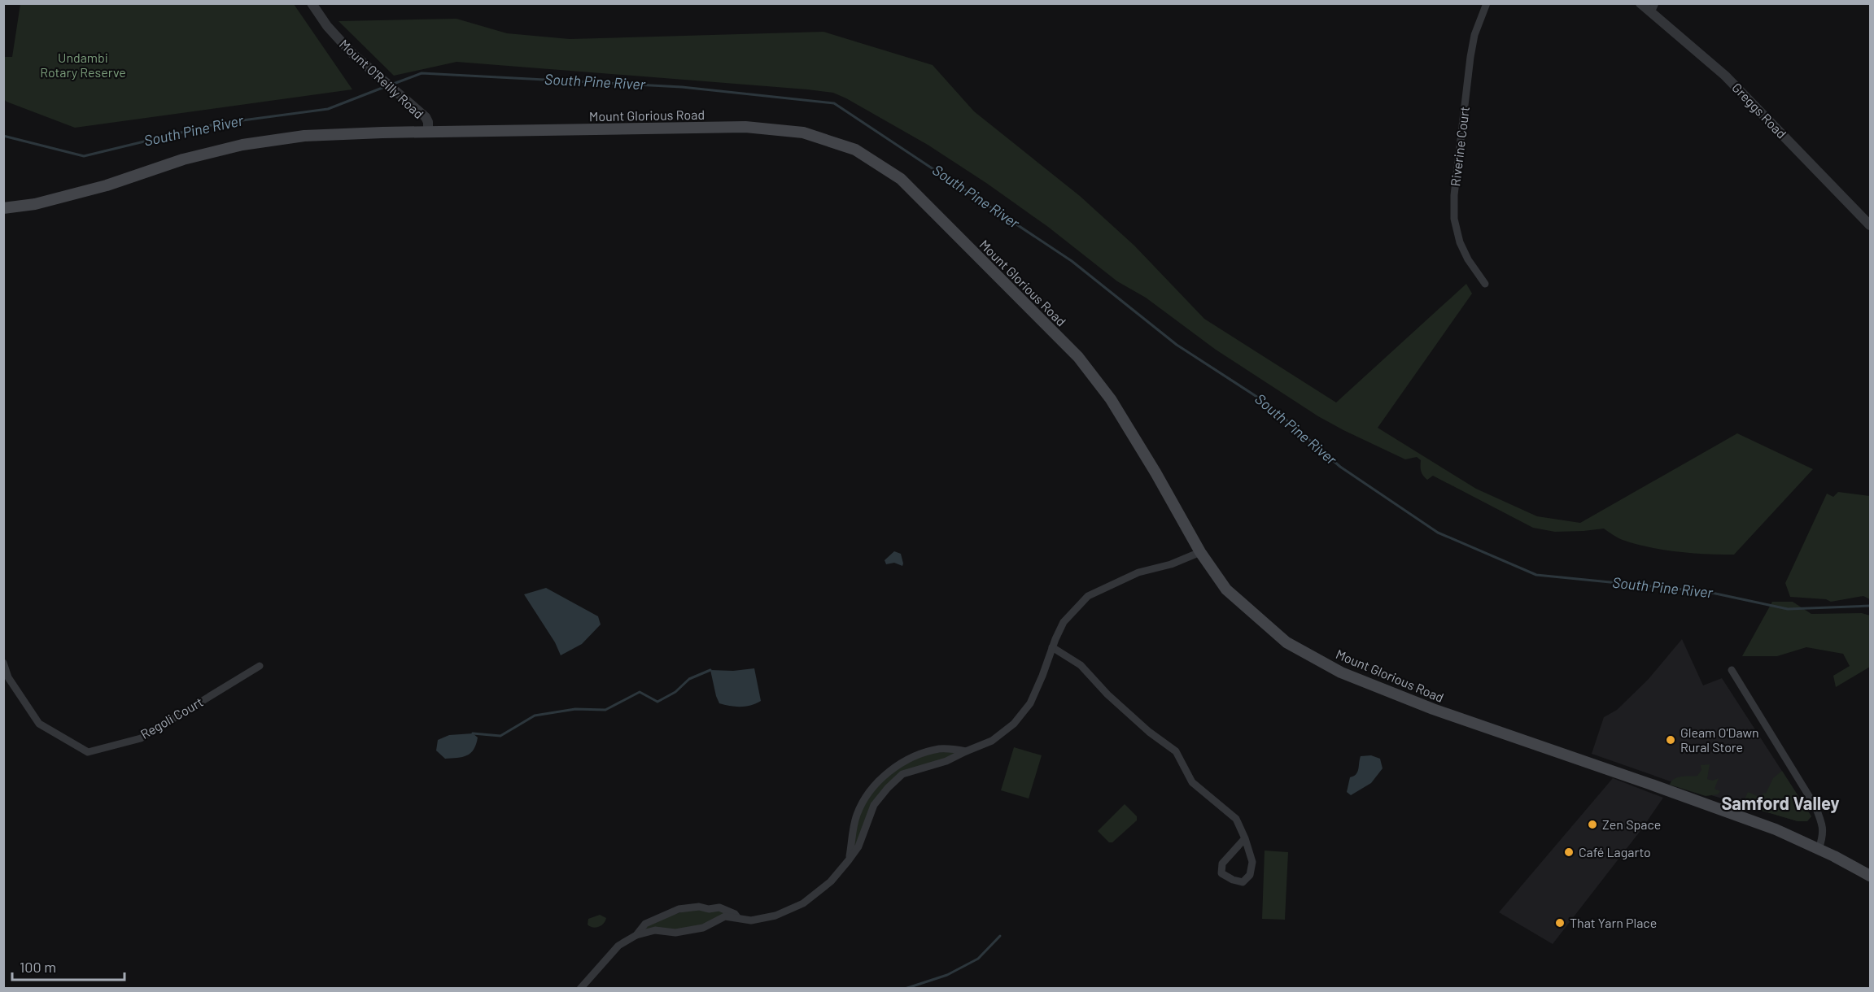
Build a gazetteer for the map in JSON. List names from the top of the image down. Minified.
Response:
{"streets":{"main road":["Mount Glorious Road"],"street":["Mount O'Reilly Road","Greggs Road","Riverine Court","Regoli Court"]},"crossings":[["Mount O'Reilly Road","Mount Glorious Road"]],"districts":["Samford Valley"],"water":["South Pine River"],"parks":["Undambi Rotary Reserve"],"places":["Gleam O'Dawn Rural Store","Zen Space","Café Lagarto","That Yarn Place"],"scale_bar":"100 m"}
